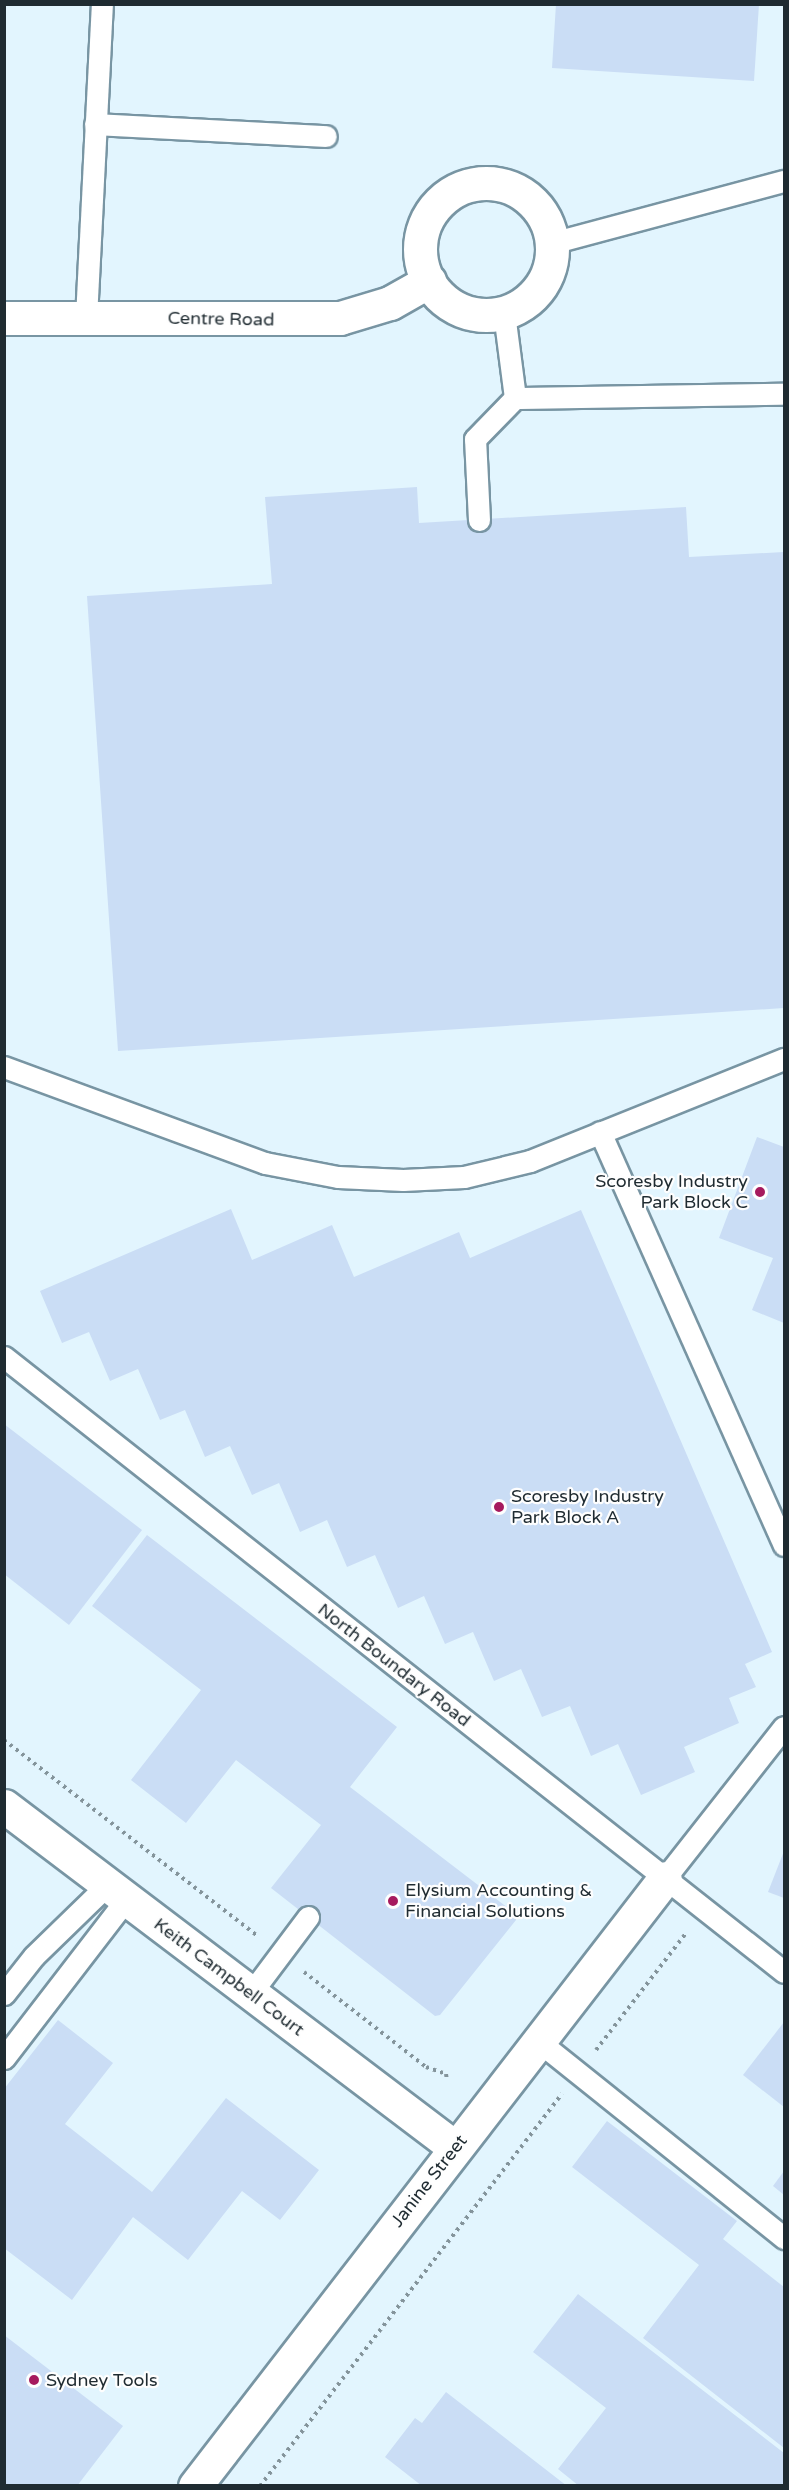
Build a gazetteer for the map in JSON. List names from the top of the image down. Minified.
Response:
{"streets":{"street":["Centre Road","Keith Campbell Court","Janine Street"],"lane":["North Boundary Road"]},"crossings":[["North Boundary Road","Janine Street"],["Keith Campbell Court","Janine Street"]],"places":["Scoresby Industry Park Block C","Scoresby Industry Park Block A","Elysium Accounting & Financial Solutions","Sydney Tools"]}
